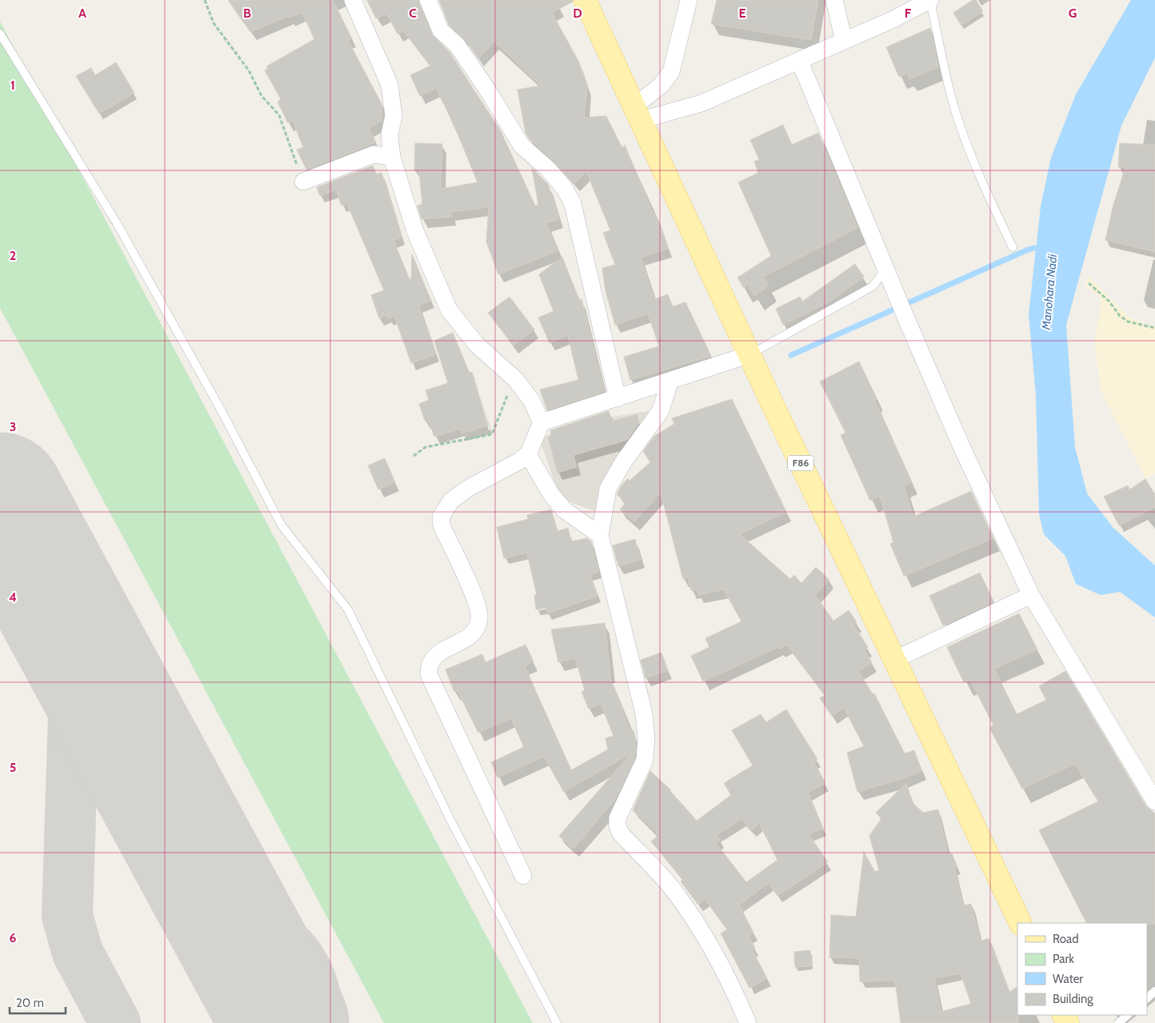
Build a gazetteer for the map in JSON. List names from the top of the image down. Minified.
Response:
{"streets":{"main road":["F86"]},"water":["Manohara Nadi"],"legend":["Road","Park","Water","Building"],"scale_bar":"20 m","grid":{"columns":["A","B","C","D","E","F","G"],"rows":["1","2","3","4","5","6"]}}
